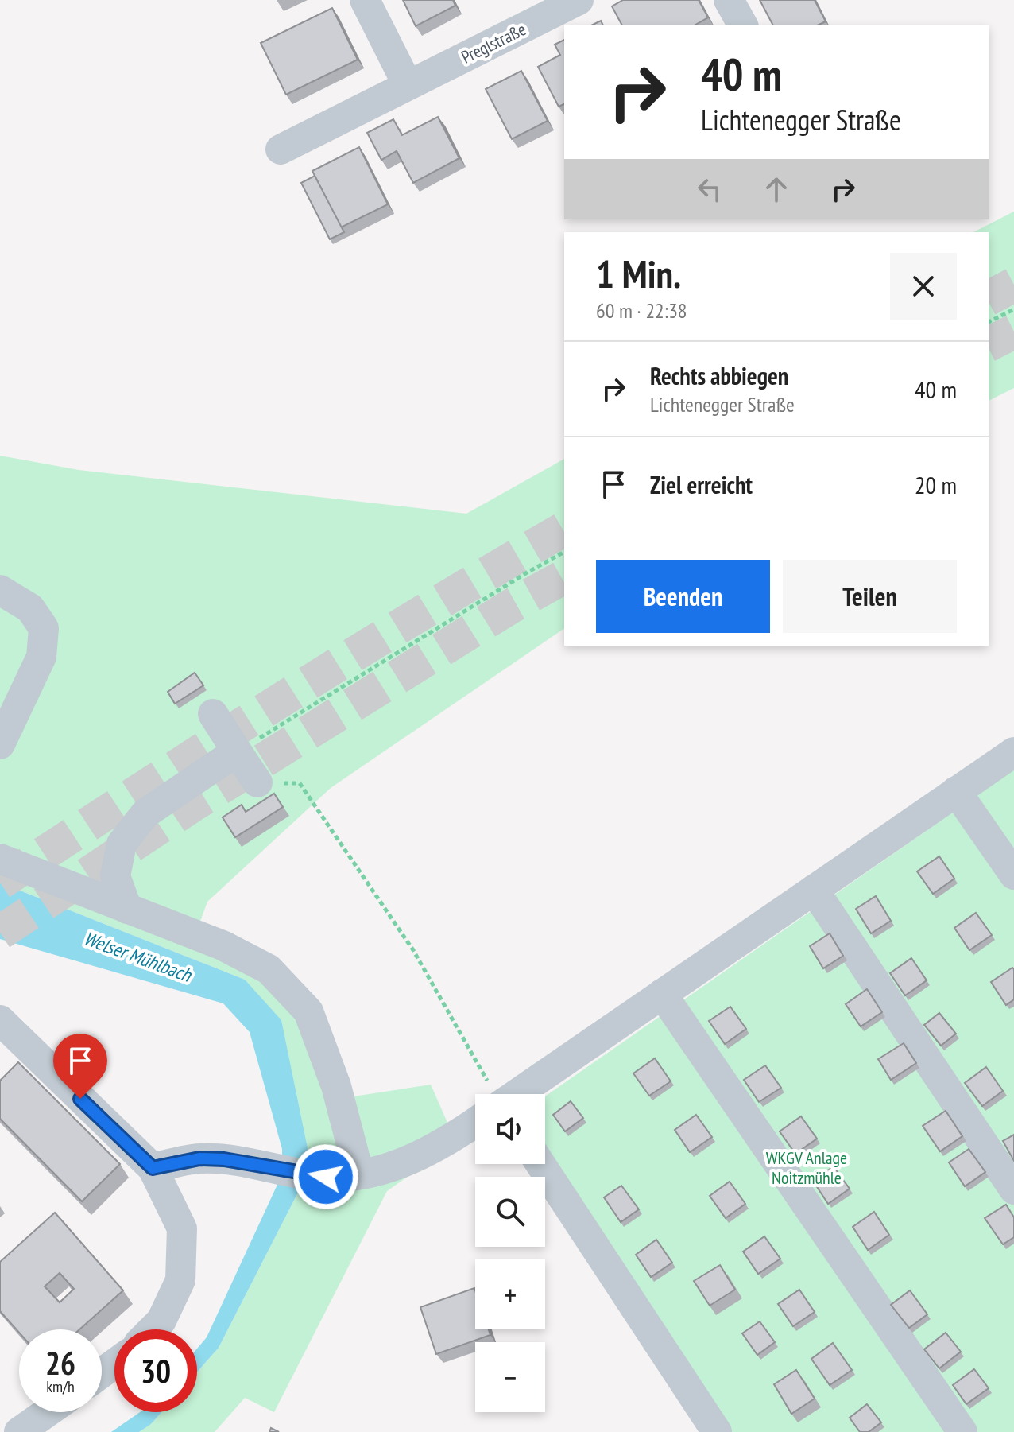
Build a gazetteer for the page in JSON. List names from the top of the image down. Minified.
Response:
{"streets":{"street":["Preglstraße"]},"water":["Welser Mühlbach"],"parks":["WKGV Anlage Noitzmühle"],"page":{"turn":["40 m","Lichtenegger Straße"],"heading":["1 Min.","60 m · 22:38"],"list":[{"name":"Rechts abbiegen","note":"Lichtenegger Straße","value":"40 m"},{"name":"Ziel erreicht","value":"20 m"}],"buttons":["Beenden","Teilen"],"map_buttons":["+","−"],"speed":"26 km/h","limit":"30"}}
